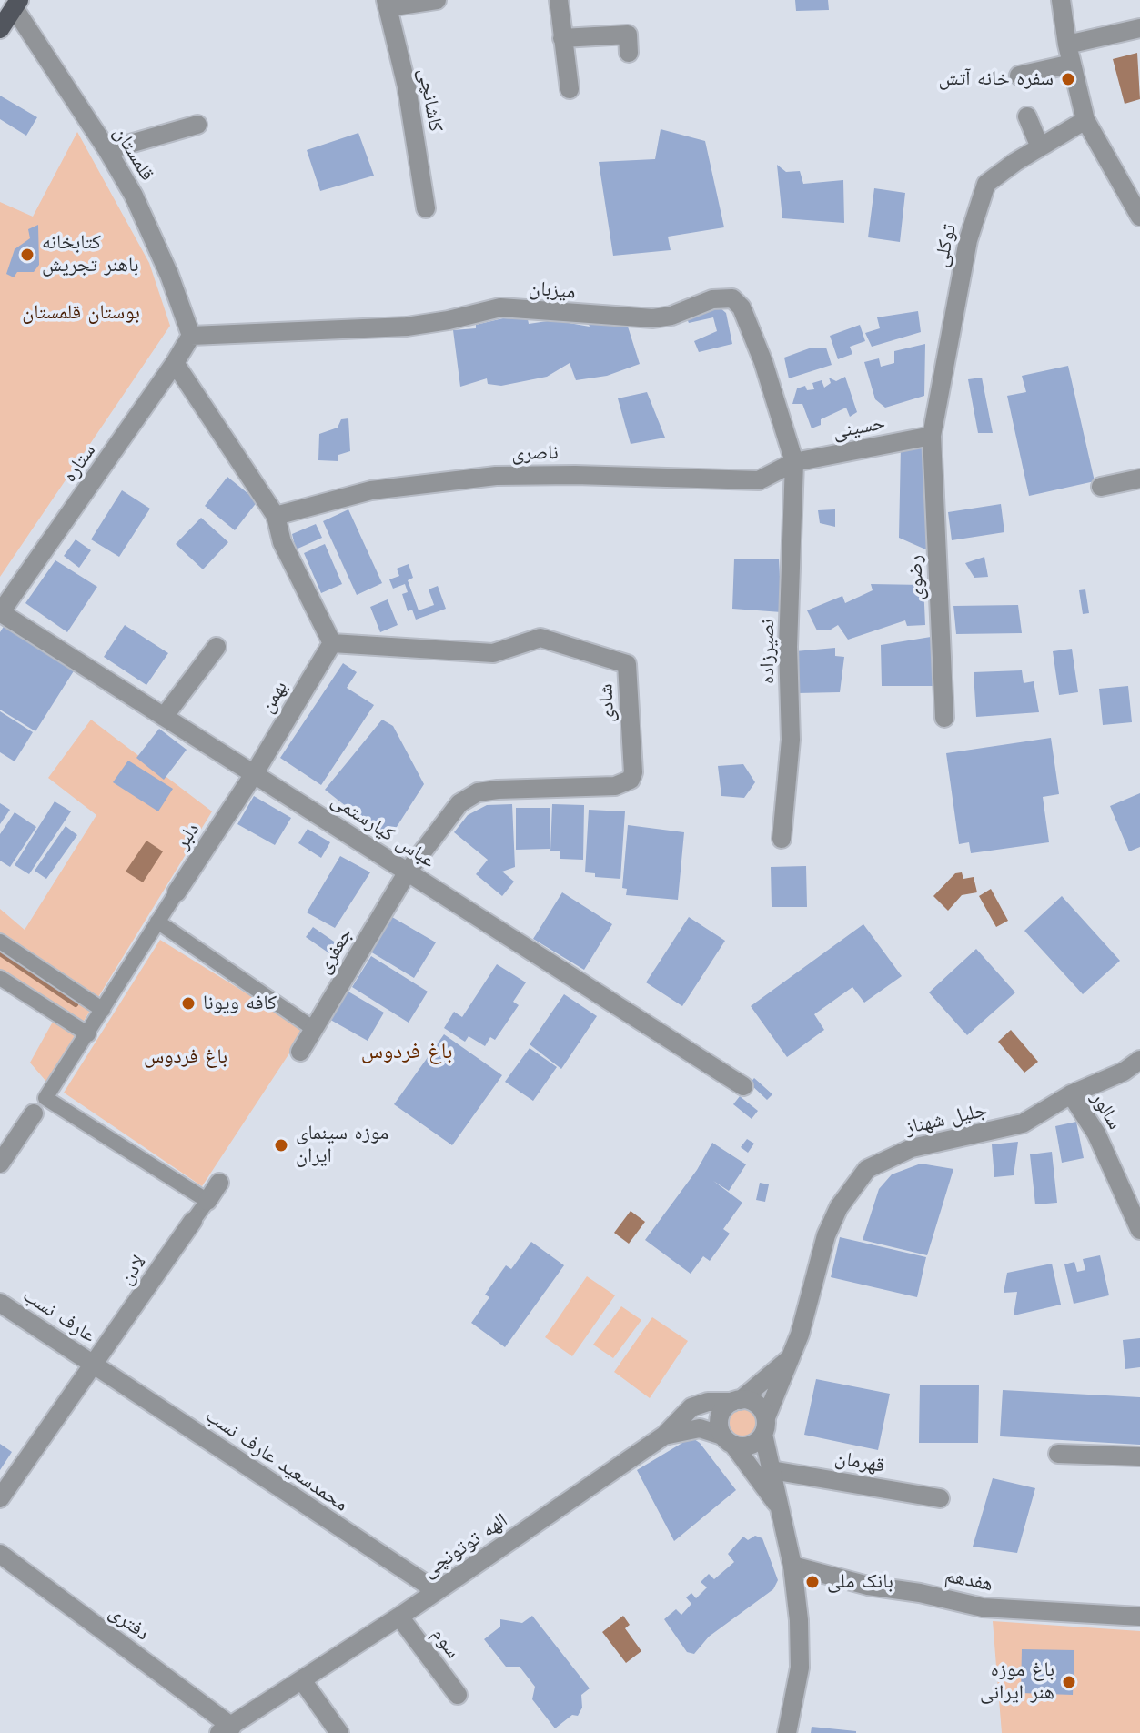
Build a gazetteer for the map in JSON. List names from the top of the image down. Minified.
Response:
{"streets":{"street":["کاشانچی","قلمستان","توکلی","میزبان","حسینی","ناصری","ستاره","رضوى","نصیرزاده","بهمن","شادی","عباس کیارستمی","دلبر","جعفری","سالور","جلیل شهناز","لادن","عارف نسب","محمدسعید عارف نسب","قهرمان","الهه توتونچی","هفدهم","دفتری","سوم"]},"crossings":[["قلمستان","میزبان"],["قلمستان","ستاره"],["توکلی","حسینی"],["توکلی","رضوى"],["میزبان","حسینی"],["میزبان","ناصری"],["میزبان","ستاره"],["میزبان","نصیرزاده"],["حسینی","ناصری"],["حسینی","رضوى"],["حسینی","نصیرزاده"],["ناصری","نصیرزاده"],["ستاره","عباس کیارستمی"],["بهمن","شادی"],["بهمن","عباس کیارستمی"],["بهمن","دلبر"],["شادی","عباس کیارستمی"],["شادی","جعفری"],["عباس کیارستمی","دلبر"],["عباس کیارستمی","جعفری"],["سالور","جلیل شهناز"],["جلیل شهناز","الهه توتونچی"],["لادن","عارف نسب"],["لادن","محمدسعید عارف نسب"],["عارف نسب","محمدسعید عارف نسب"],["محمدسعید عارف نسب","الهه توتونچی"],["الهه توتونچی","دفتری"],["الهه توتونچی","سوم"]],"districts":["باغ فردوس"],"parks":["بوستان قلمستان","باغ فردوس"],"places":["سفره خانه آتش","کتابخانه باهنر تجریش","کافه ویونا","موزه سینمای ایران","بانک ملی","باغ موزه هنر ایرانی"]}
